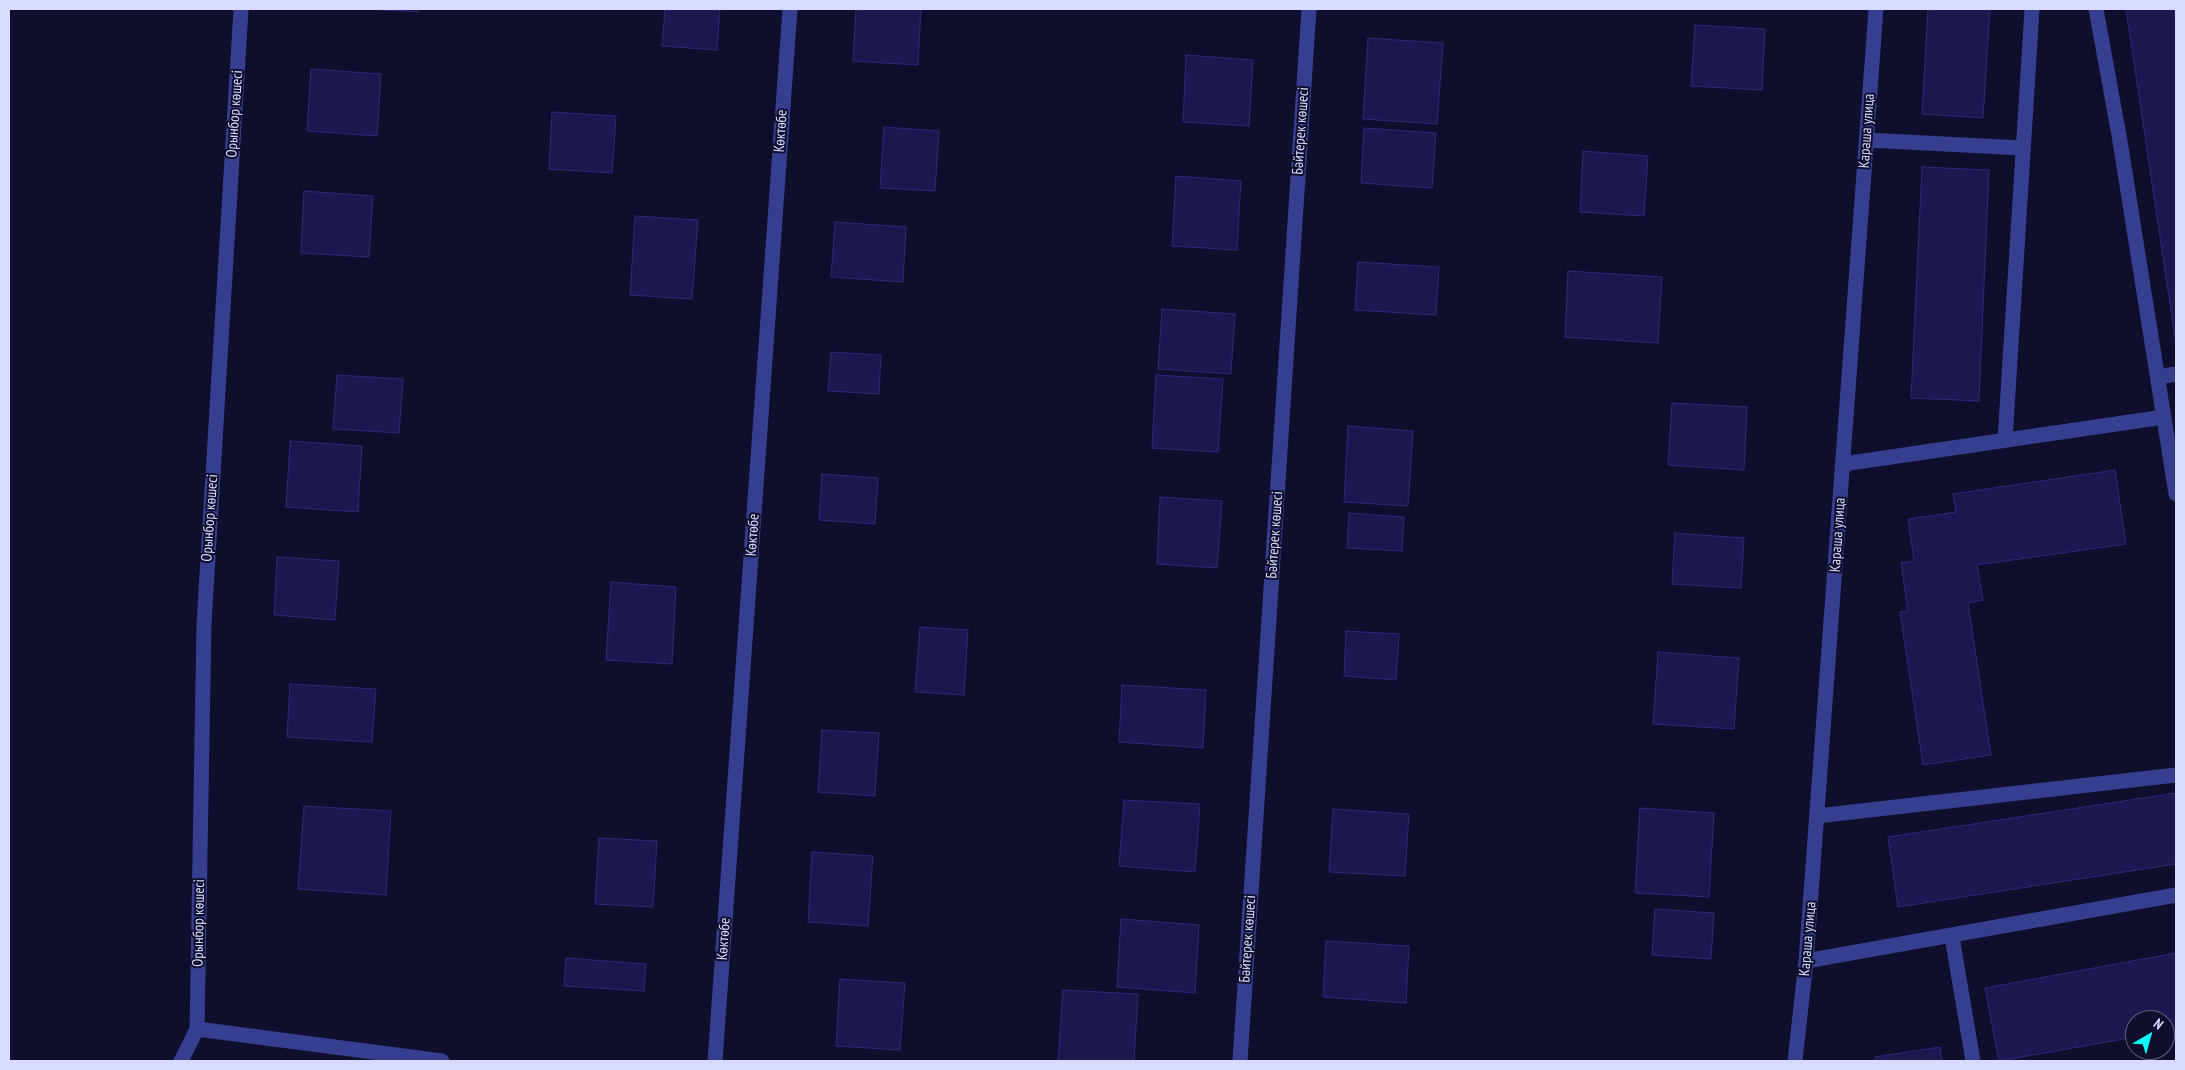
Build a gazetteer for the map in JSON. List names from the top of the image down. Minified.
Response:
{"streets":{"street":["Орынбор көшесі","Көктөбе","Бәйтерек көшесі","Караша улица"]},"north":"top right"}
